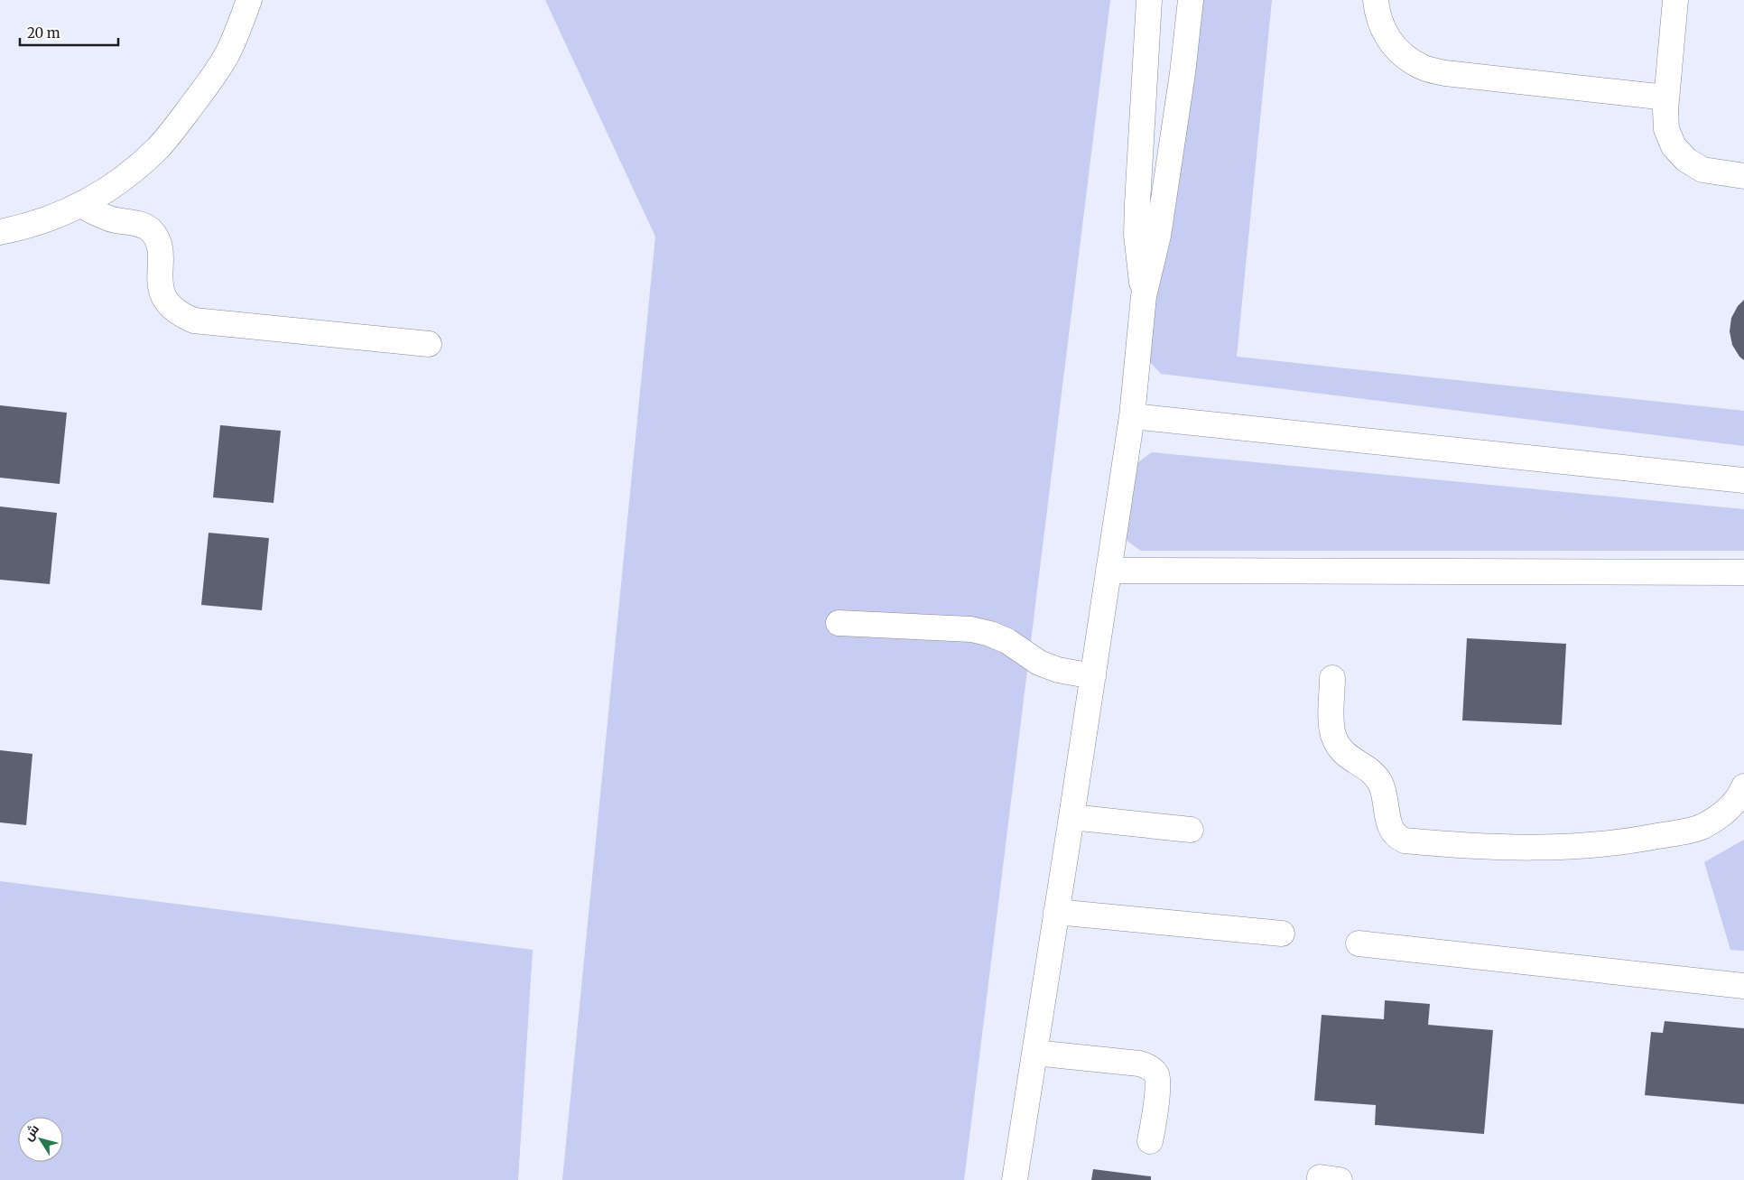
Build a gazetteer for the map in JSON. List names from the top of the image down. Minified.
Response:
{"scale_bar":"20 m","north":"top left"}
